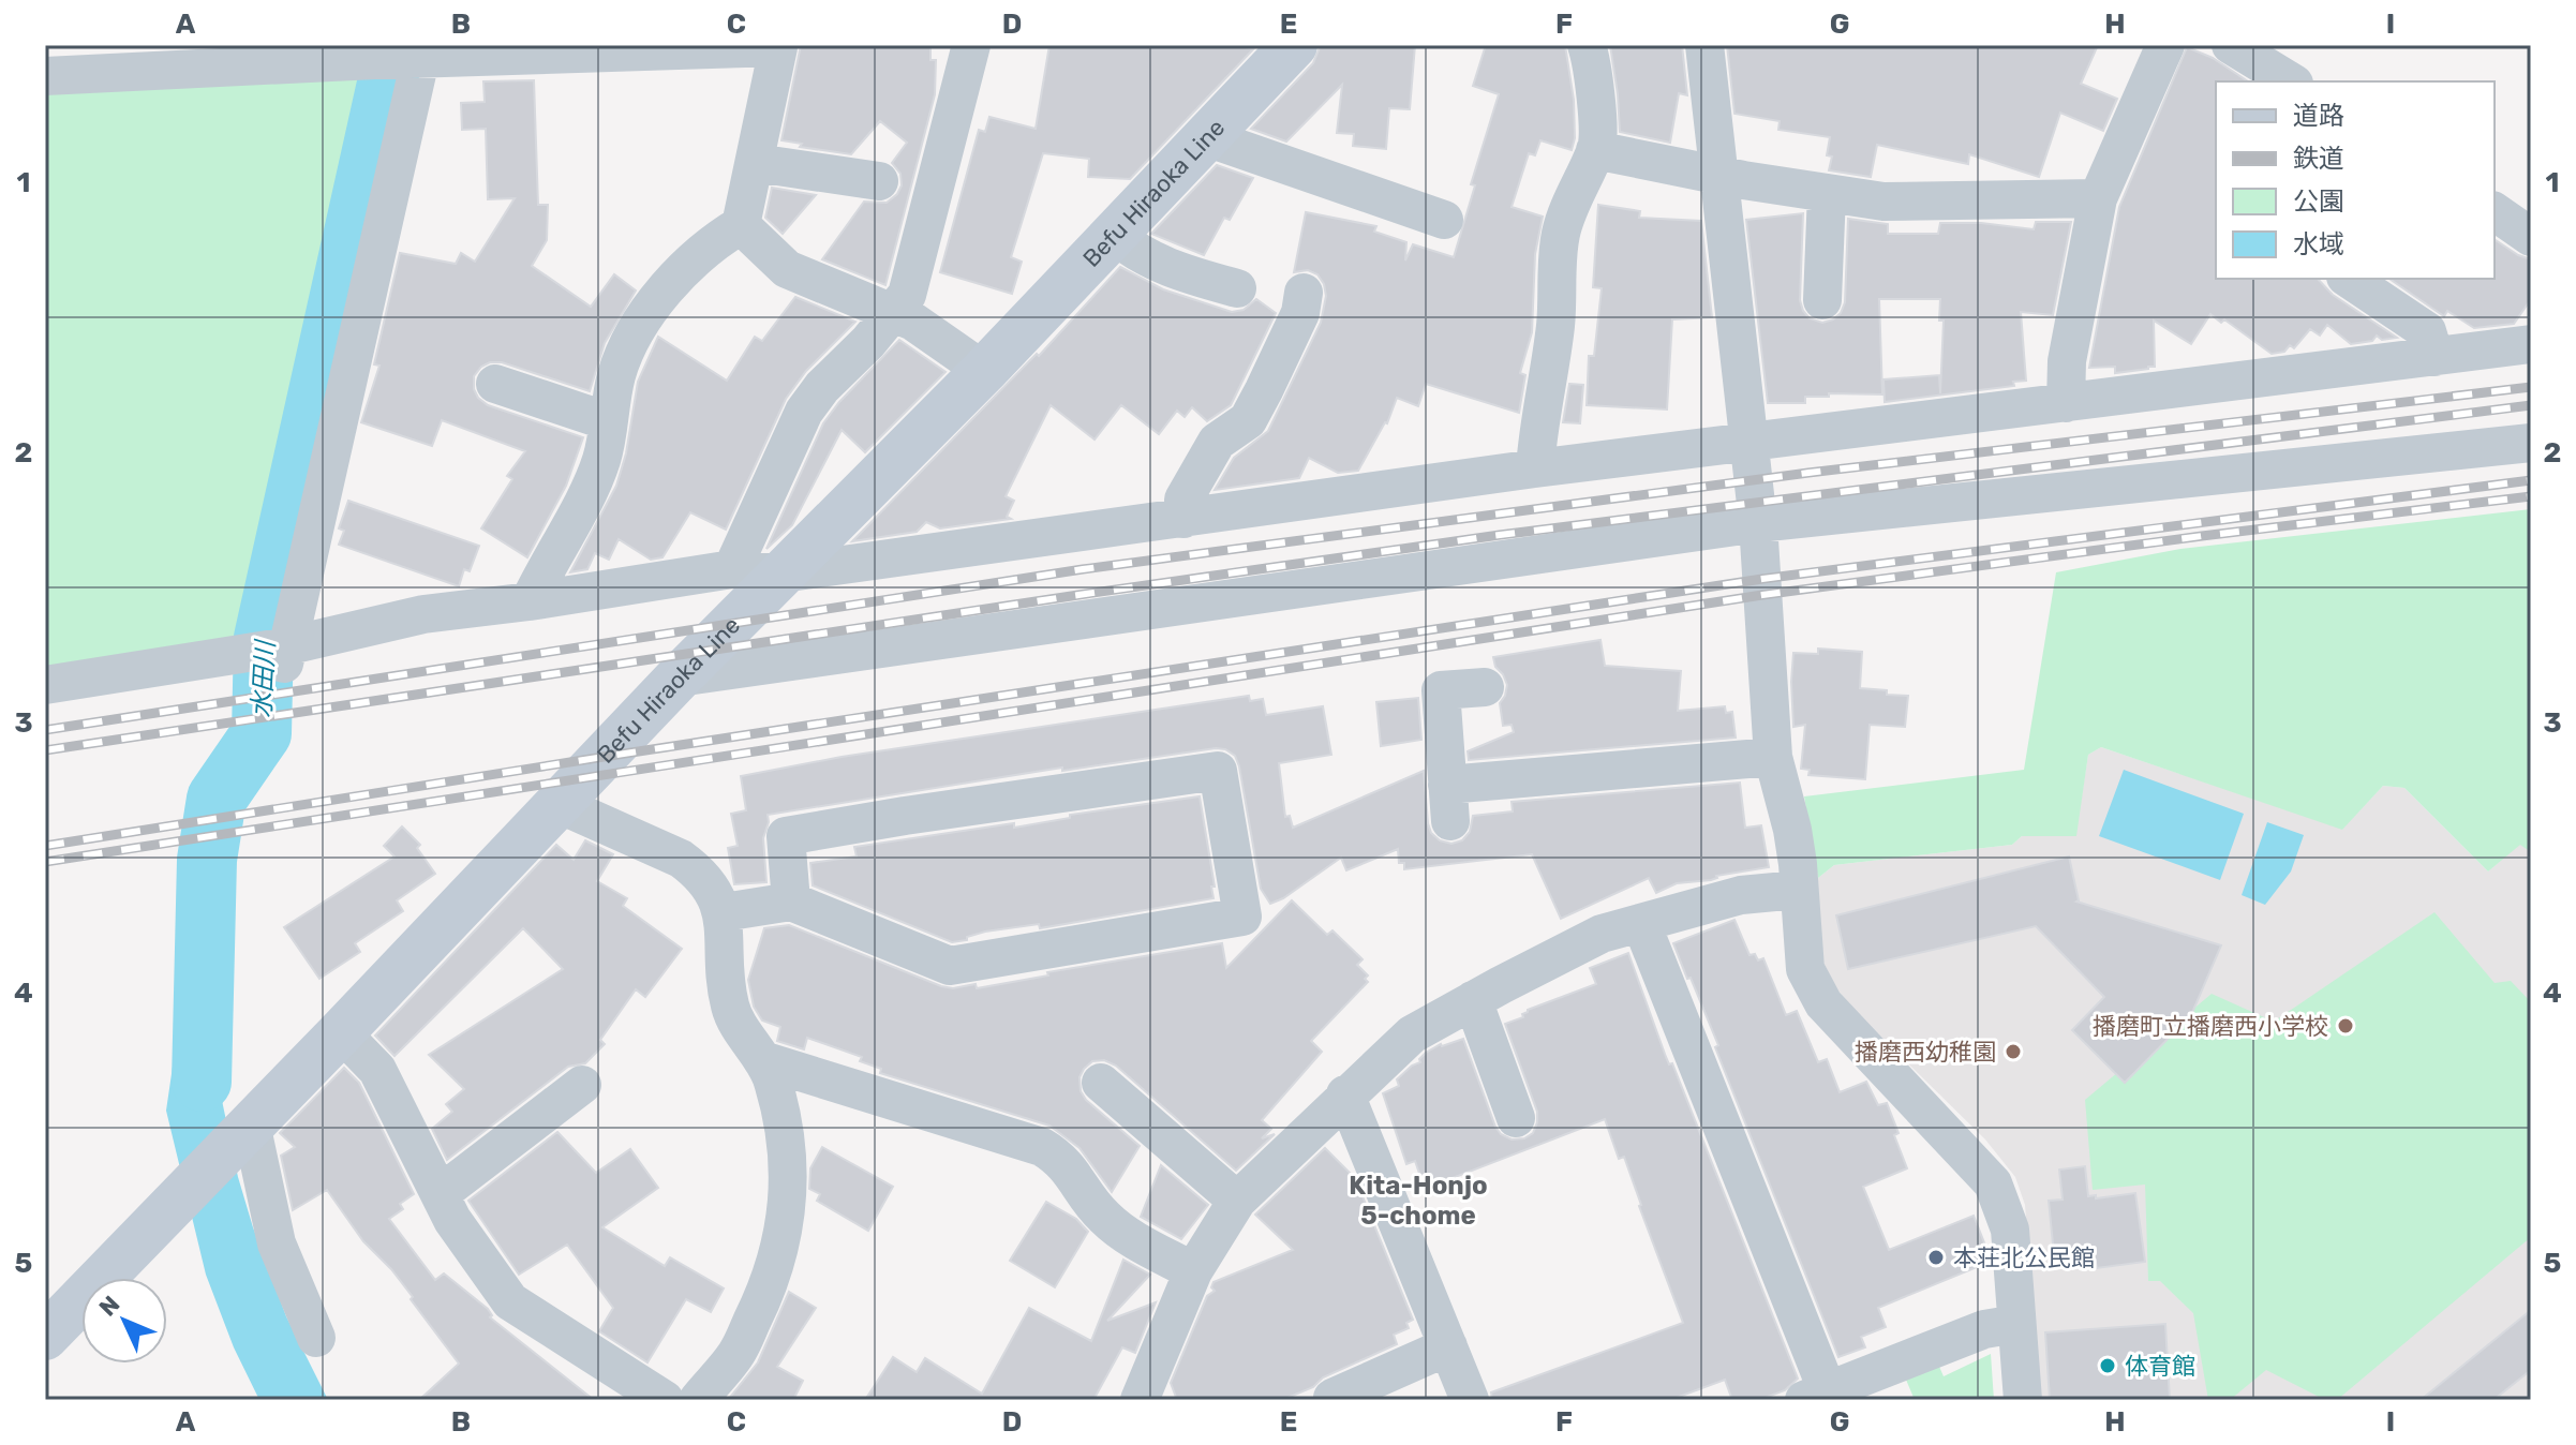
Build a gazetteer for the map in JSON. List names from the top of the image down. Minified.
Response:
{"streets":{"main road":["Befu Hiraoka Line"]},"districts":["Kita-Honjo 5-chome"],"water":["水田川"],"places":["播磨町立播磨西小学校","播磨西幼稚園","本荘北公民館","体育館"],"legend":["道路","鉄道","公園","水域"],"north":"top left","grid":{"columns":["A","B","C","D","E","F","G","H","I"],"rows":["1","2","3","4","5"]}}
